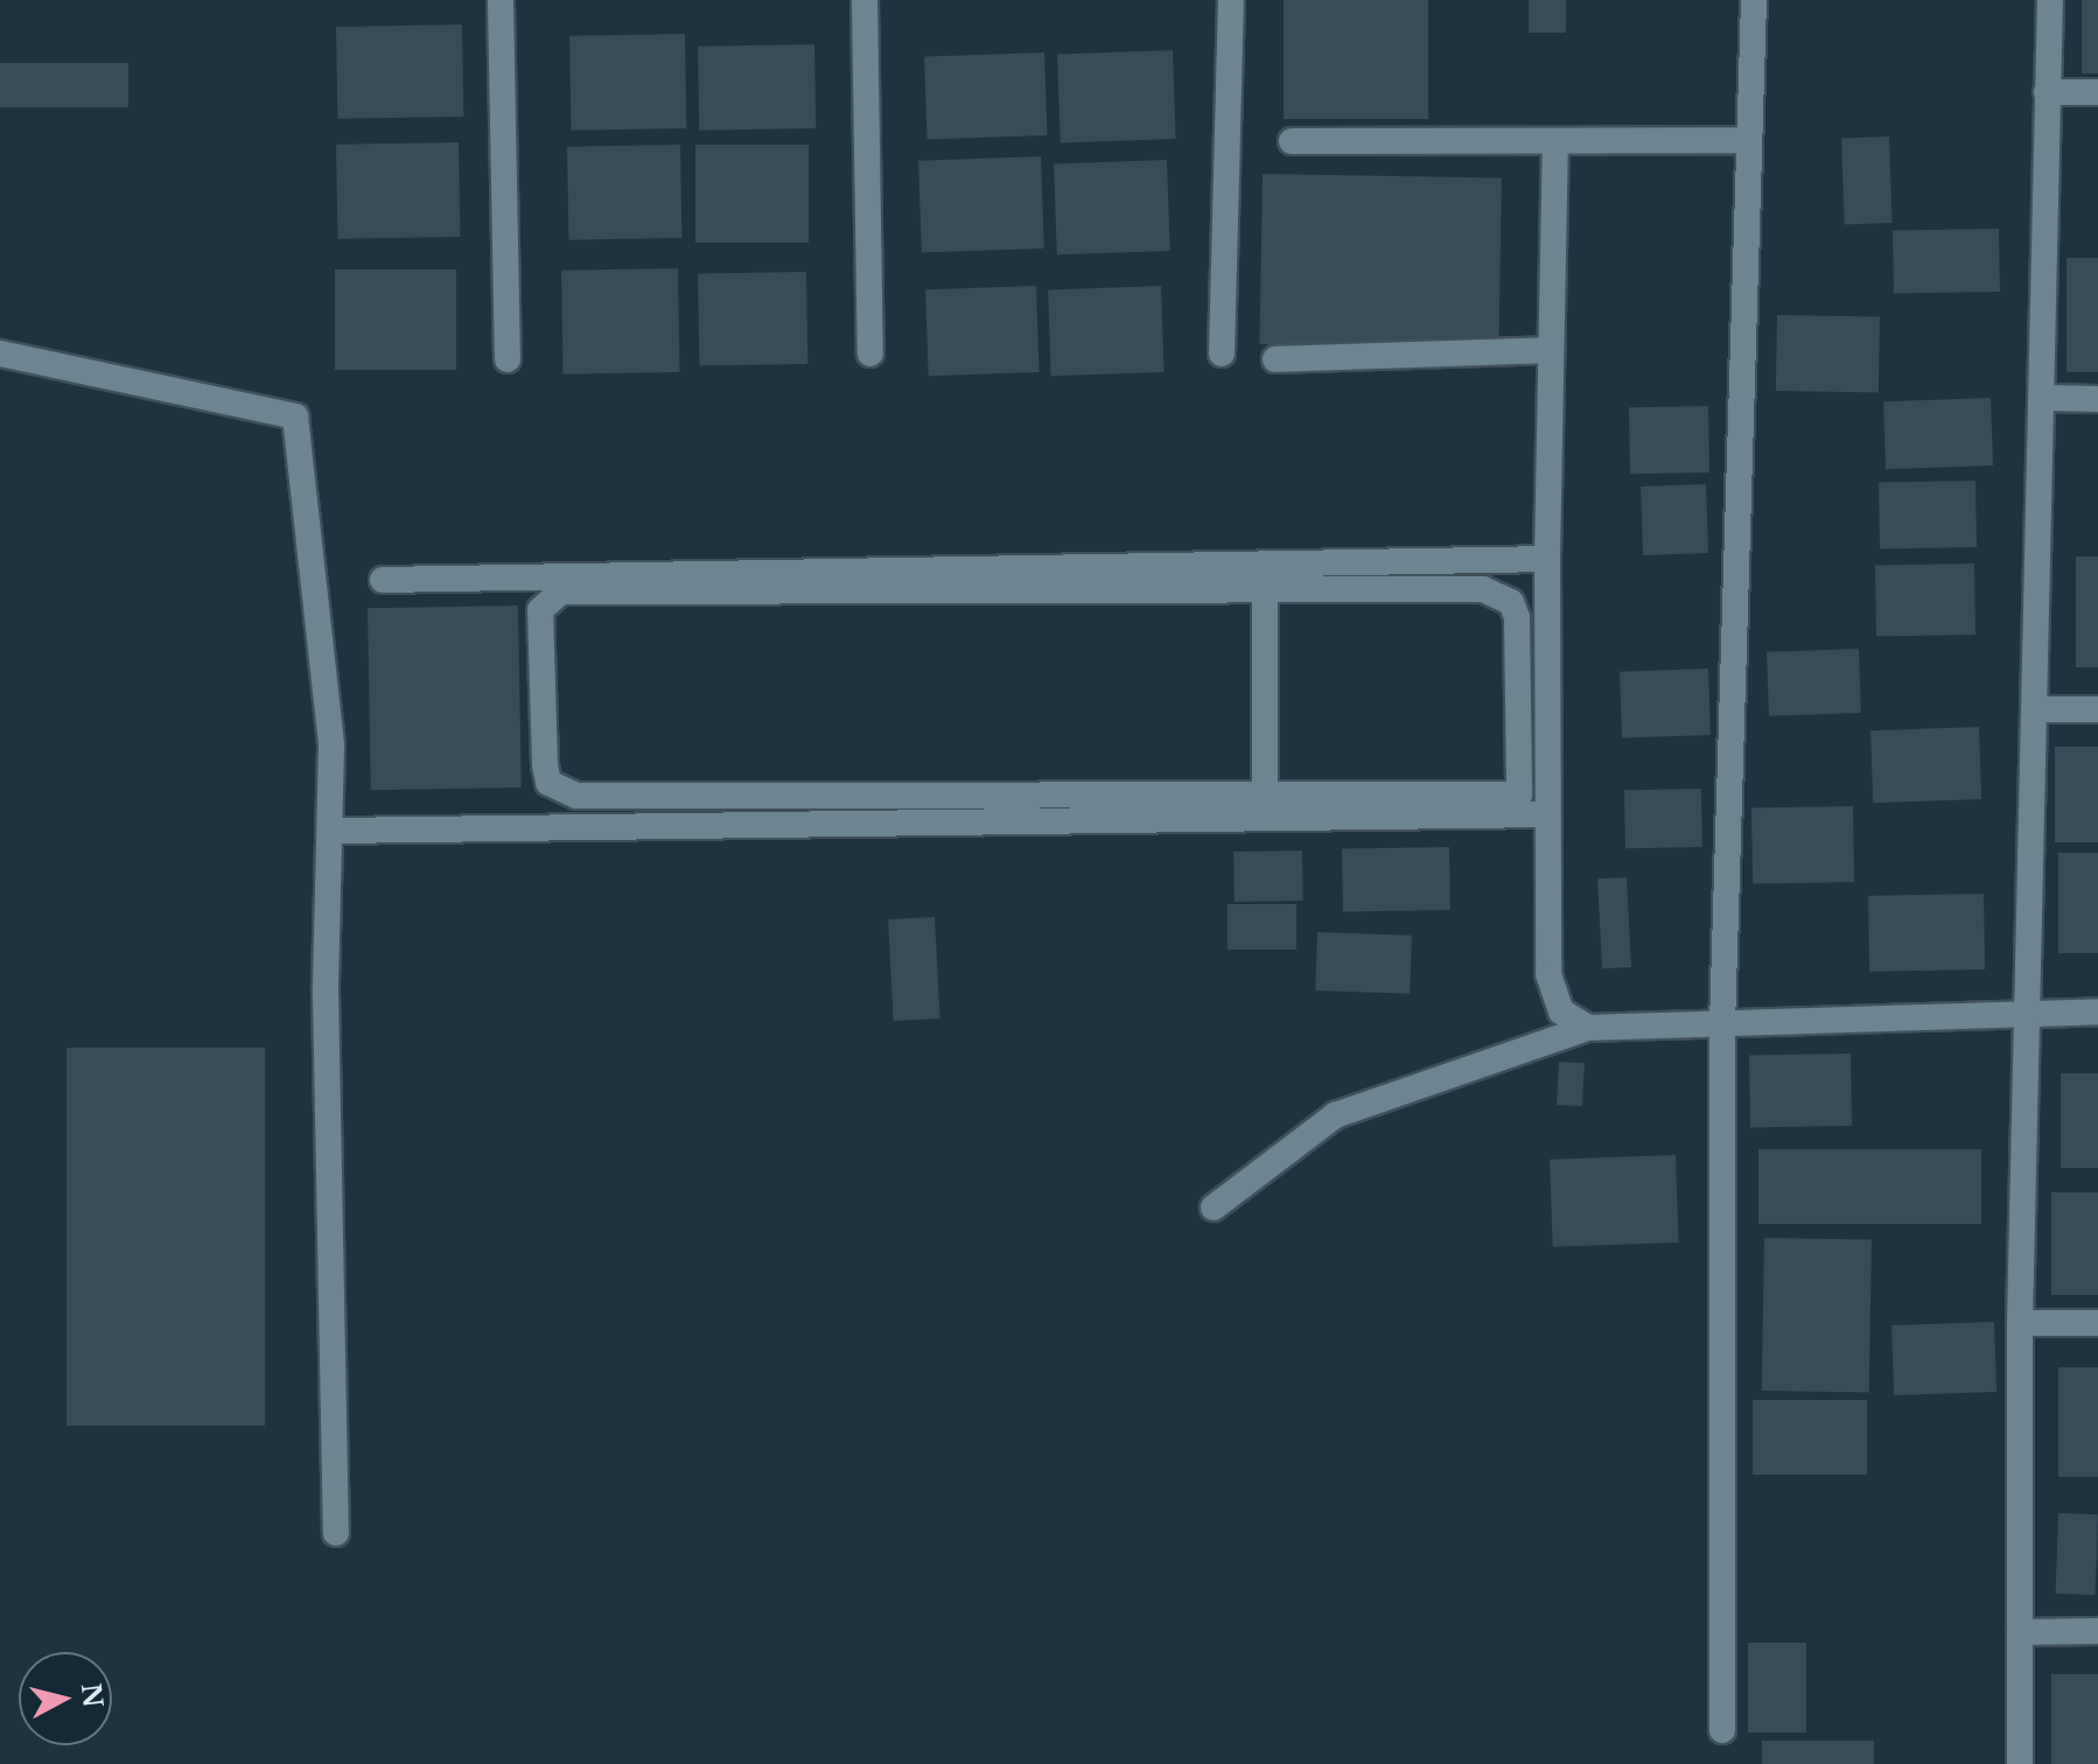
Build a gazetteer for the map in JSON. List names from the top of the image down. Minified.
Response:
{"north":"right"}
